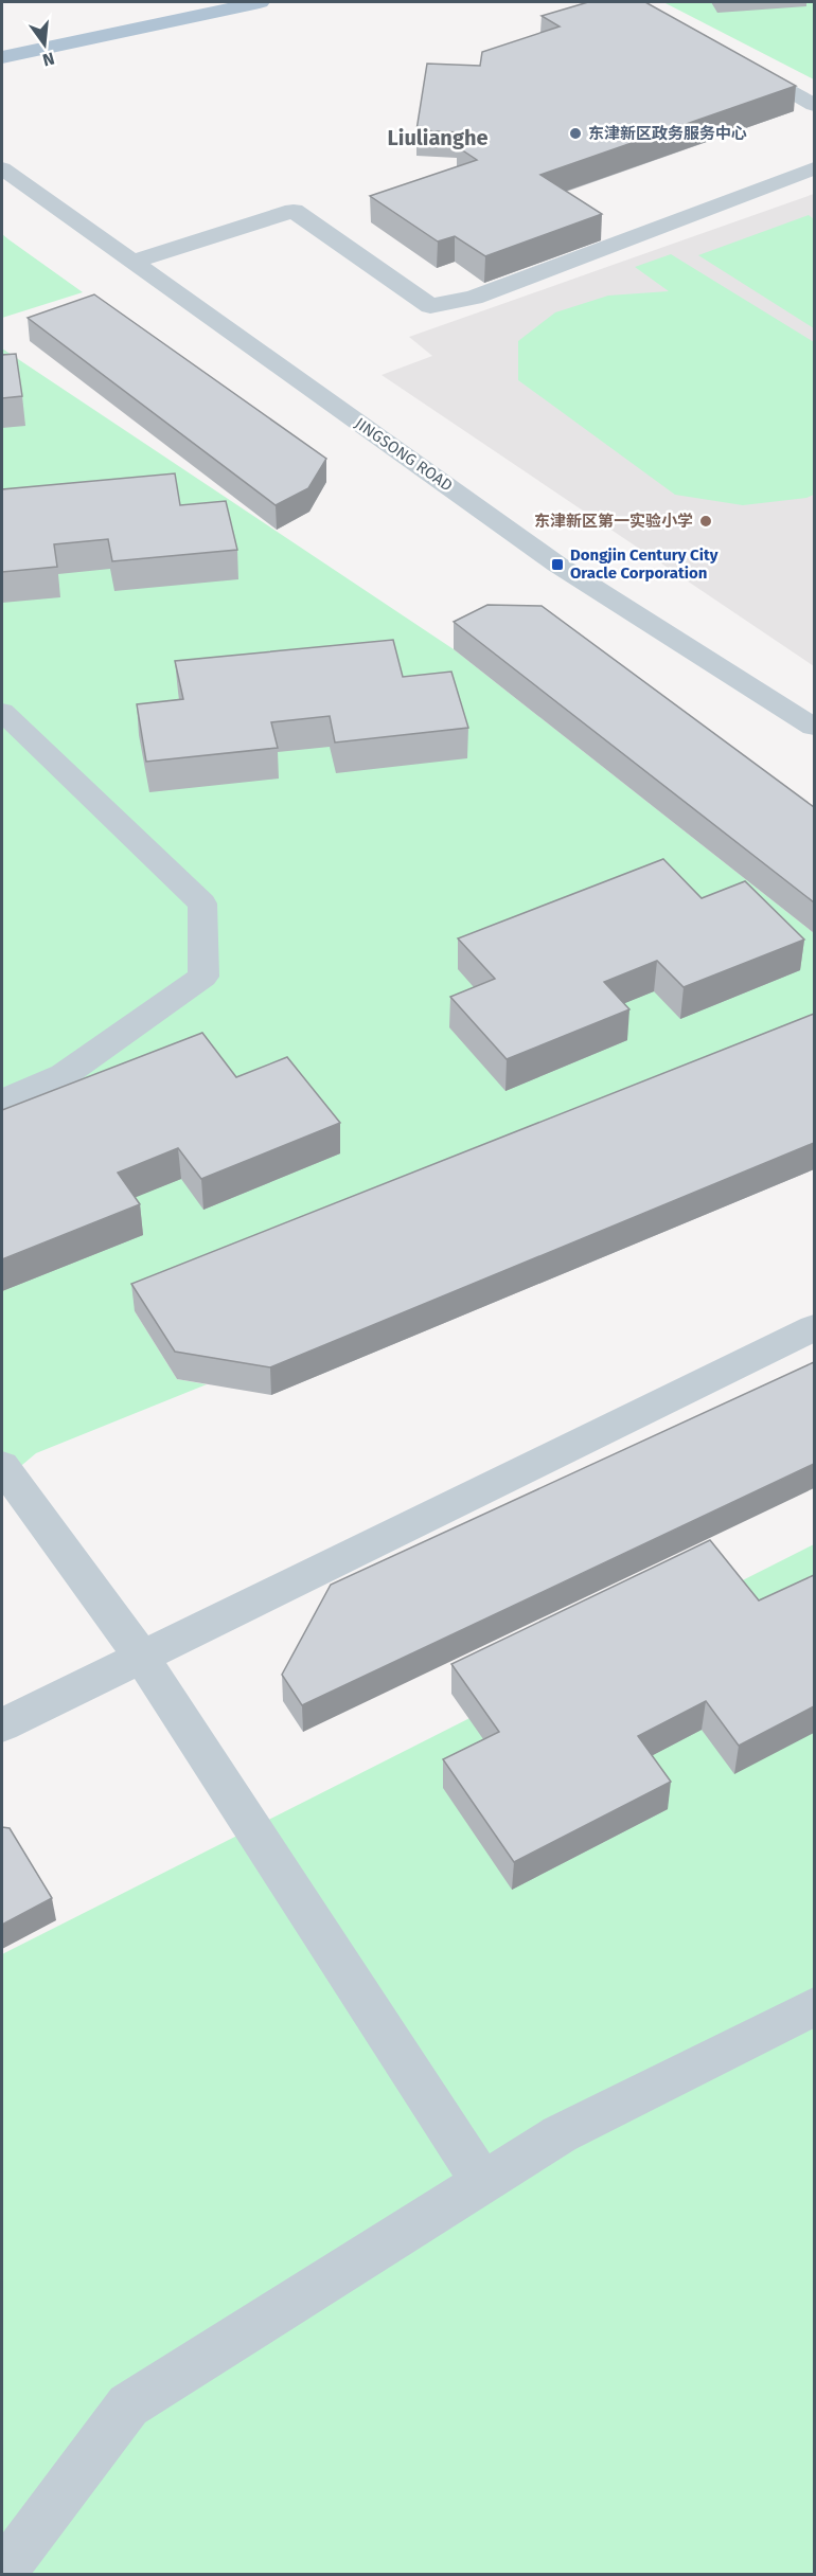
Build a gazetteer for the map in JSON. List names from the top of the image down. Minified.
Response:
{"streets":{"street":["JINGSONG ROAD"]},"districts":["Liulianghe"],"places":{"other":["东津新区政务服务中心","东津新区第一实验小学"],"transit":["Dongjin Century City Oracle Corporation"]},"north":"bottom"}
